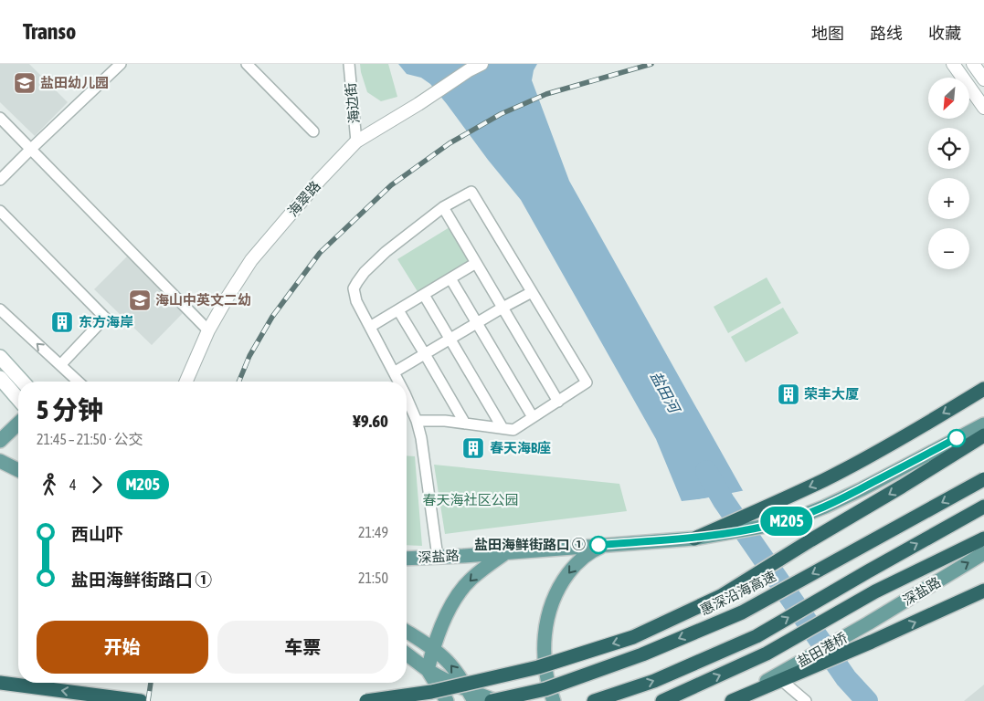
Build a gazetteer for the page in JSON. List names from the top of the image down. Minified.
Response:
{"streets":{"highway":["惠深沿海高速"],"main road":["深盐路","盐田港桥"],"street":["海边街","海翠路"]},"crossings":[["海边街","海翠路"],["深盐路","盐田港桥"]],"water":["盐田河"],"parks":["春天海社区公园"],"places":{"school or university":["盐田幼儿园","海山中英文二幼"],"building":["东方海岸","荣丰大厦","春天海B座"],"other":["盐田海鲜街路口 ①"]},"lines":["bus line M205"],"north":"bottom left","page":{"header":"Transo","nav":["地图","路线","收藏"],"on_map":"M205","map_buttons":["+","−"],"heading":["5 分钟","21:45 – 21:50 · 公交","¥9.60"],"legs":["4","M205"],"list":[{"name":"西山吓","value":"21:49"},{"name":"盐田海鲜街路口 ①","value":"21:50"}],"buttons":["开始","车票"]}}
